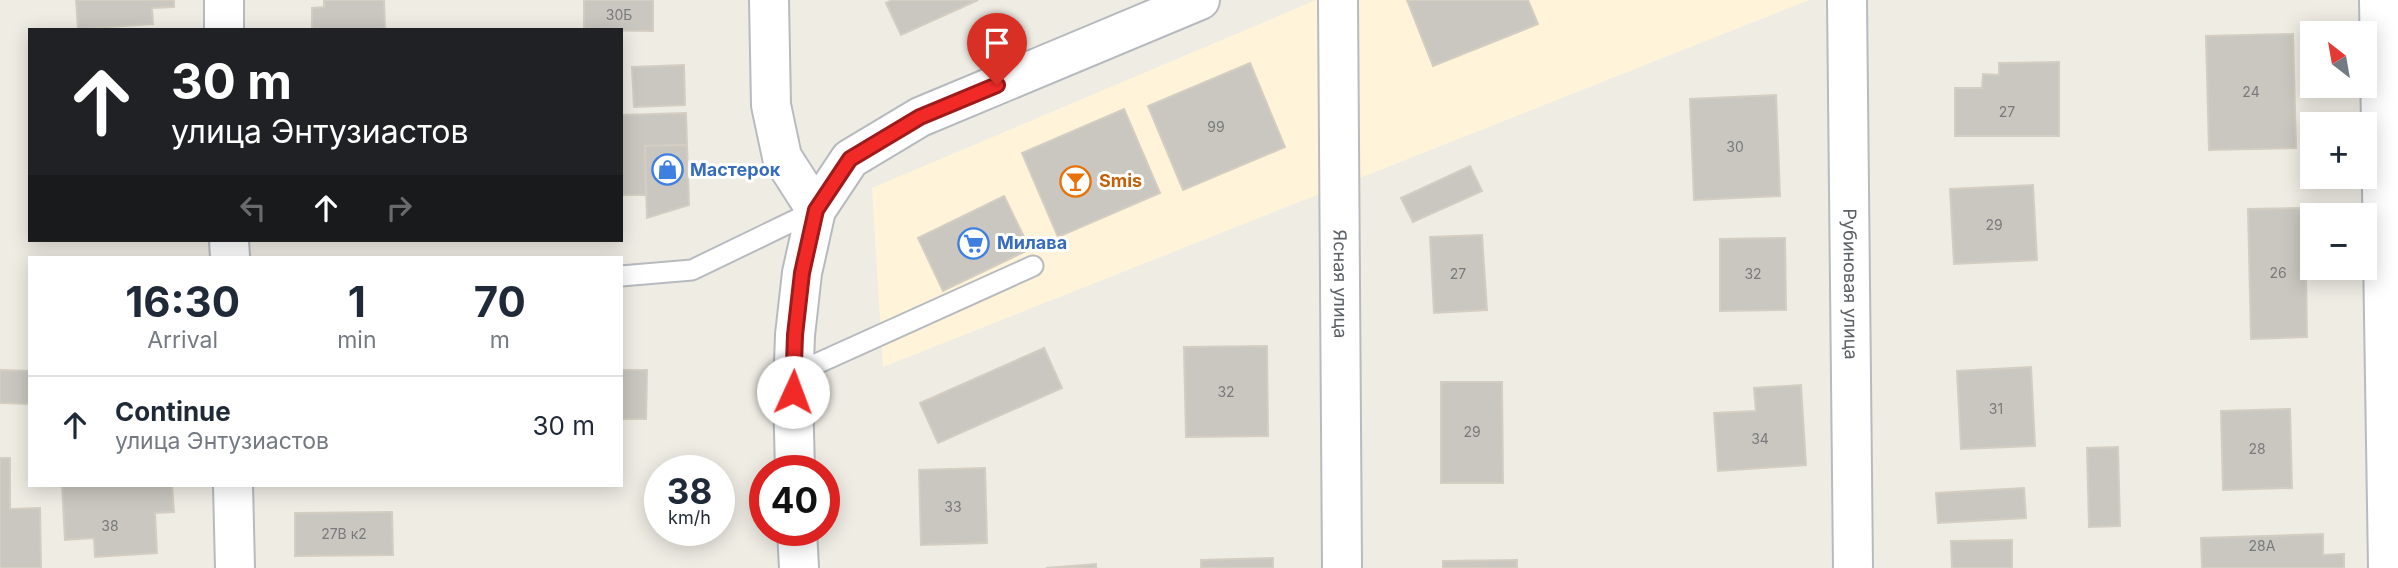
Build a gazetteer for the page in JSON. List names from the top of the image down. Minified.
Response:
{"streets":{"street":["Ясная улица","Рубиновая улица"]},"places":{"shop":["Мастерок"],"bar":["Smis"],"supermarket":["Милава"]},"house_numbers":["30Б","24","27","99","30","29","26","27","32","32","31","29","34","28","33","38","27В к2","28А"],"north":"top left","page":{"map_buttons":["+","−"],"turn":["30 m","улица Энтузиастов"],"eta":["16:30","Arrival","1","min","70","m"],"list":[{"name":"Continue","note":"улица Энтузиастов","value":"30 m"}],"speed":"38 km/h","limit":"40"}}
